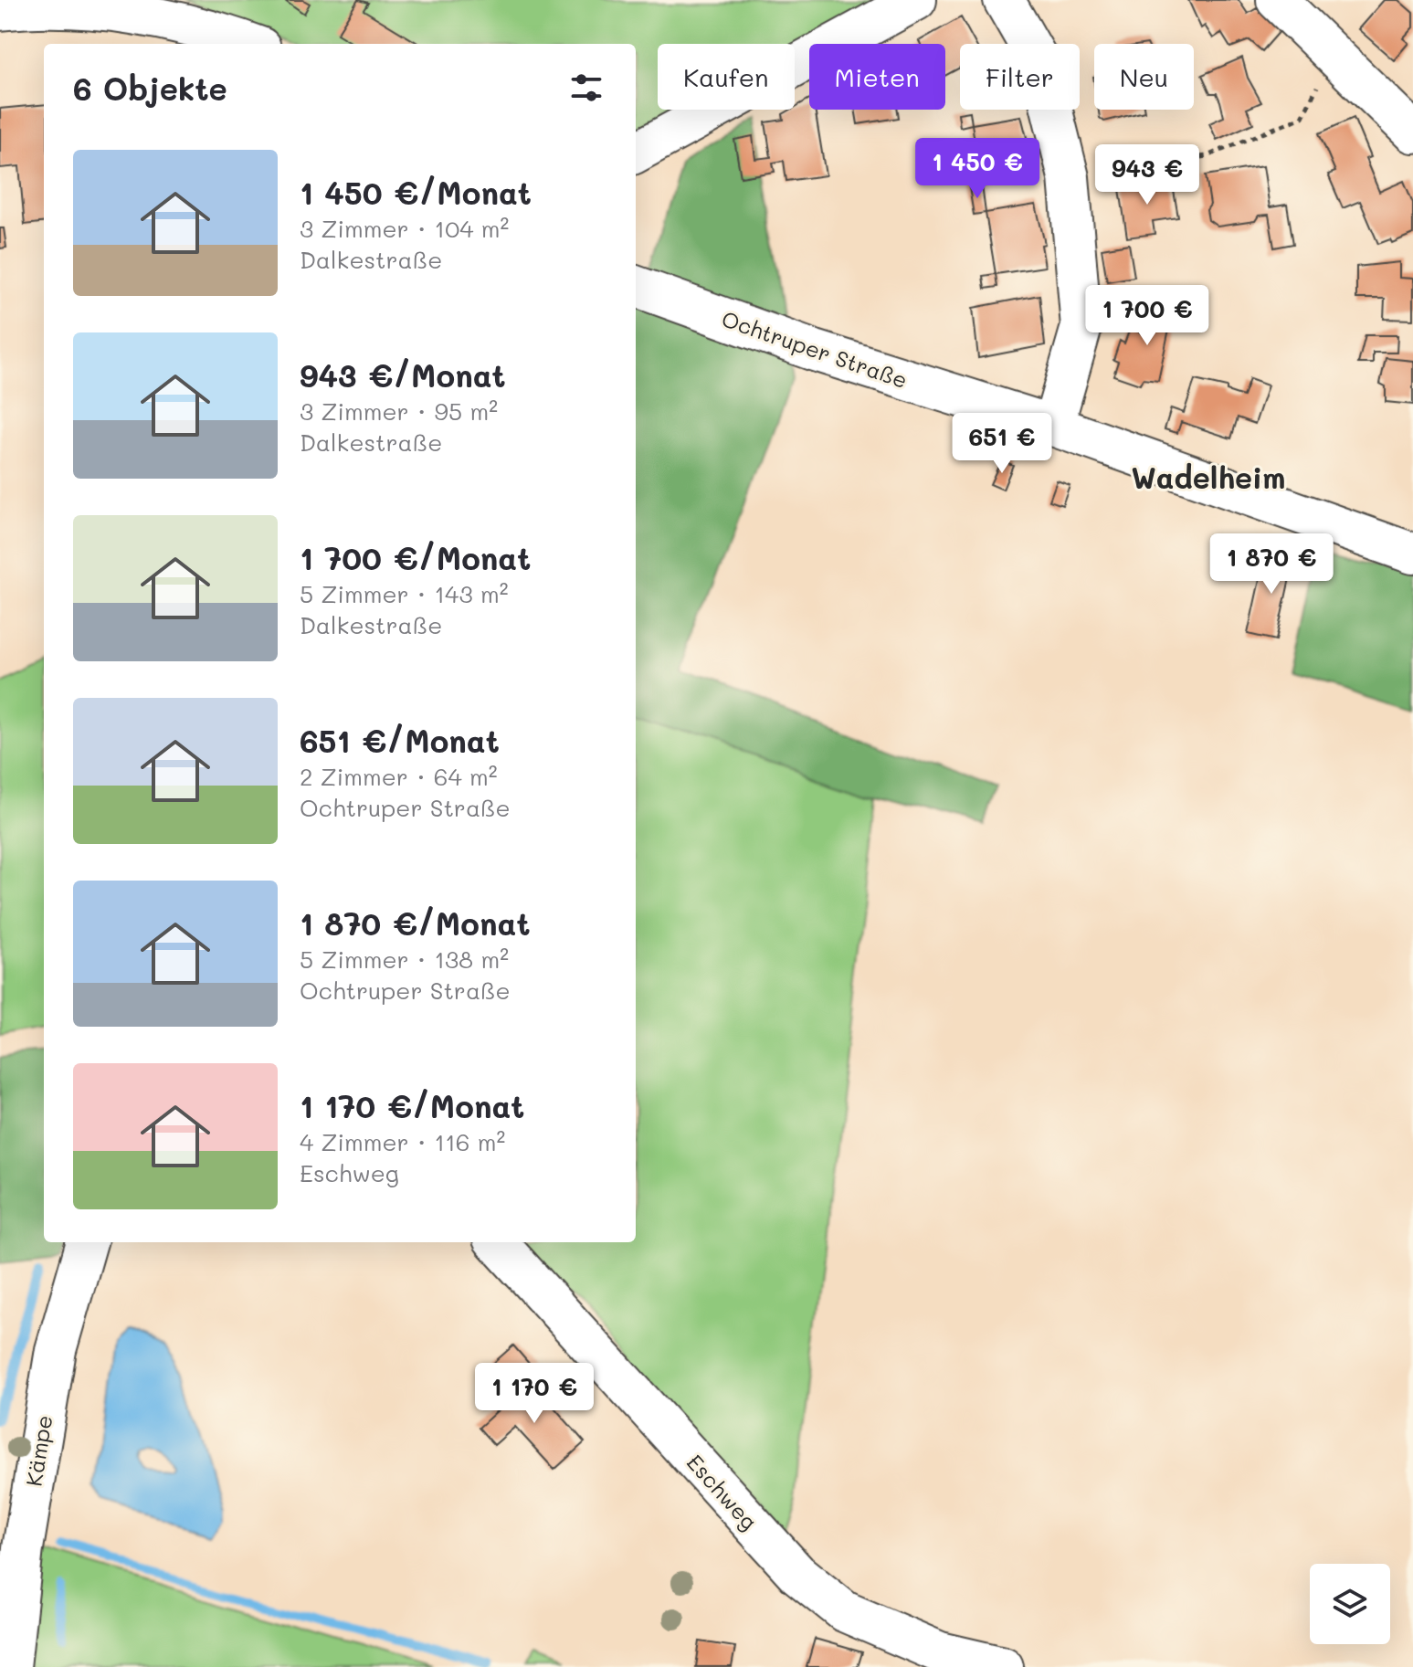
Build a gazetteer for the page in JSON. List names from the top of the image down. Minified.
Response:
{"streets":{"street":["Ochtruper Straße","Kämpe","Eschweg"]},"districts":["Wadelheim"],"page":{"chip":["Kaufen","Mieten","Filter","Neu"],"heading":"6 Objekte","list":[{"name":"1 450 €/Monat","note":"3 Zimmer · 104 m² · Dalkestraße"},{"name":"943 €/Monat","note":"3 Zimmer · 95 m² · Dalkestraße"},{"name":"1 700 €/Monat","note":"5 Zimmer · 143 m² · Dalkestraße"},{"name":"651 €/Monat","note":"2 Zimmer · 64 m² · Ochtruper Straße"},{"name":"1 870 €/Monat","note":"5 Zimmer · 138 m² · Ochtruper Straße"},{"name":"1 170 €/Monat","note":"4 Zimmer · 116 m² · Eschweg"}],"price":["1 450 €","943 €","1 700 €","651 €","1 870 €","1 170 €"]}}
